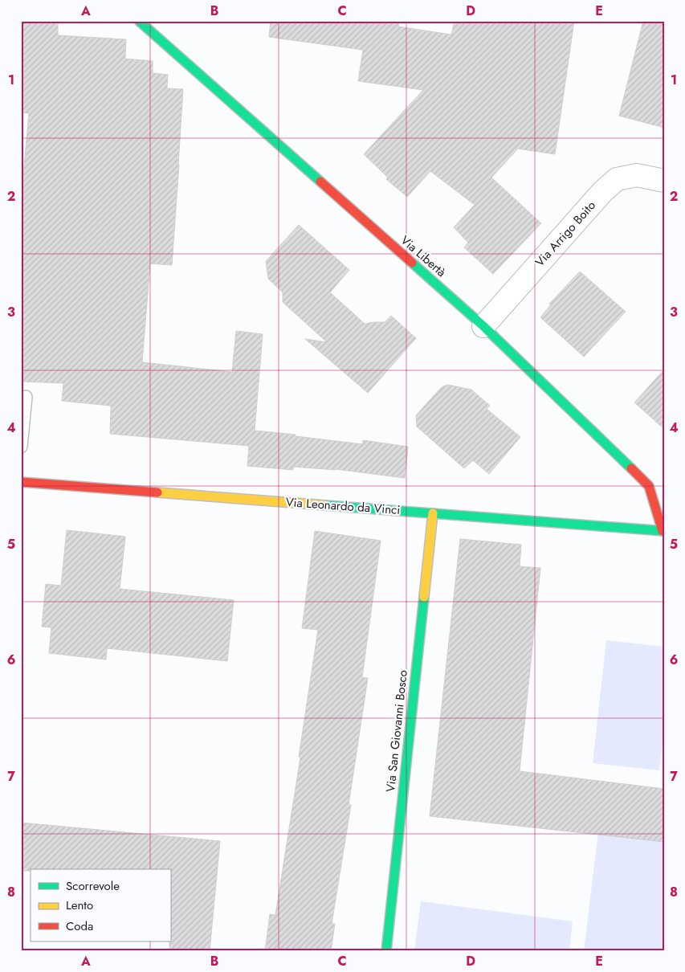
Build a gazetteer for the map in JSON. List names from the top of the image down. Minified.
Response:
{"streets":{"street":["Via Arrigo Boito","Via Libertà","Via Leonardo da Vinci","Via San Giovanni Bosco"]},"crossings":[["Via Arrigo Boito","Via Libertà"],["Via Libertà","Via Leonardo da Vinci"],["Via Leonardo da Vinci","Via San Giovanni Bosco"]],"legend":["Scorrevole","Lento","Coda"],"grid":{"columns":["A","B","C","D","E"],"rows":["1","2","3","4","5","6","7","8"]}}
